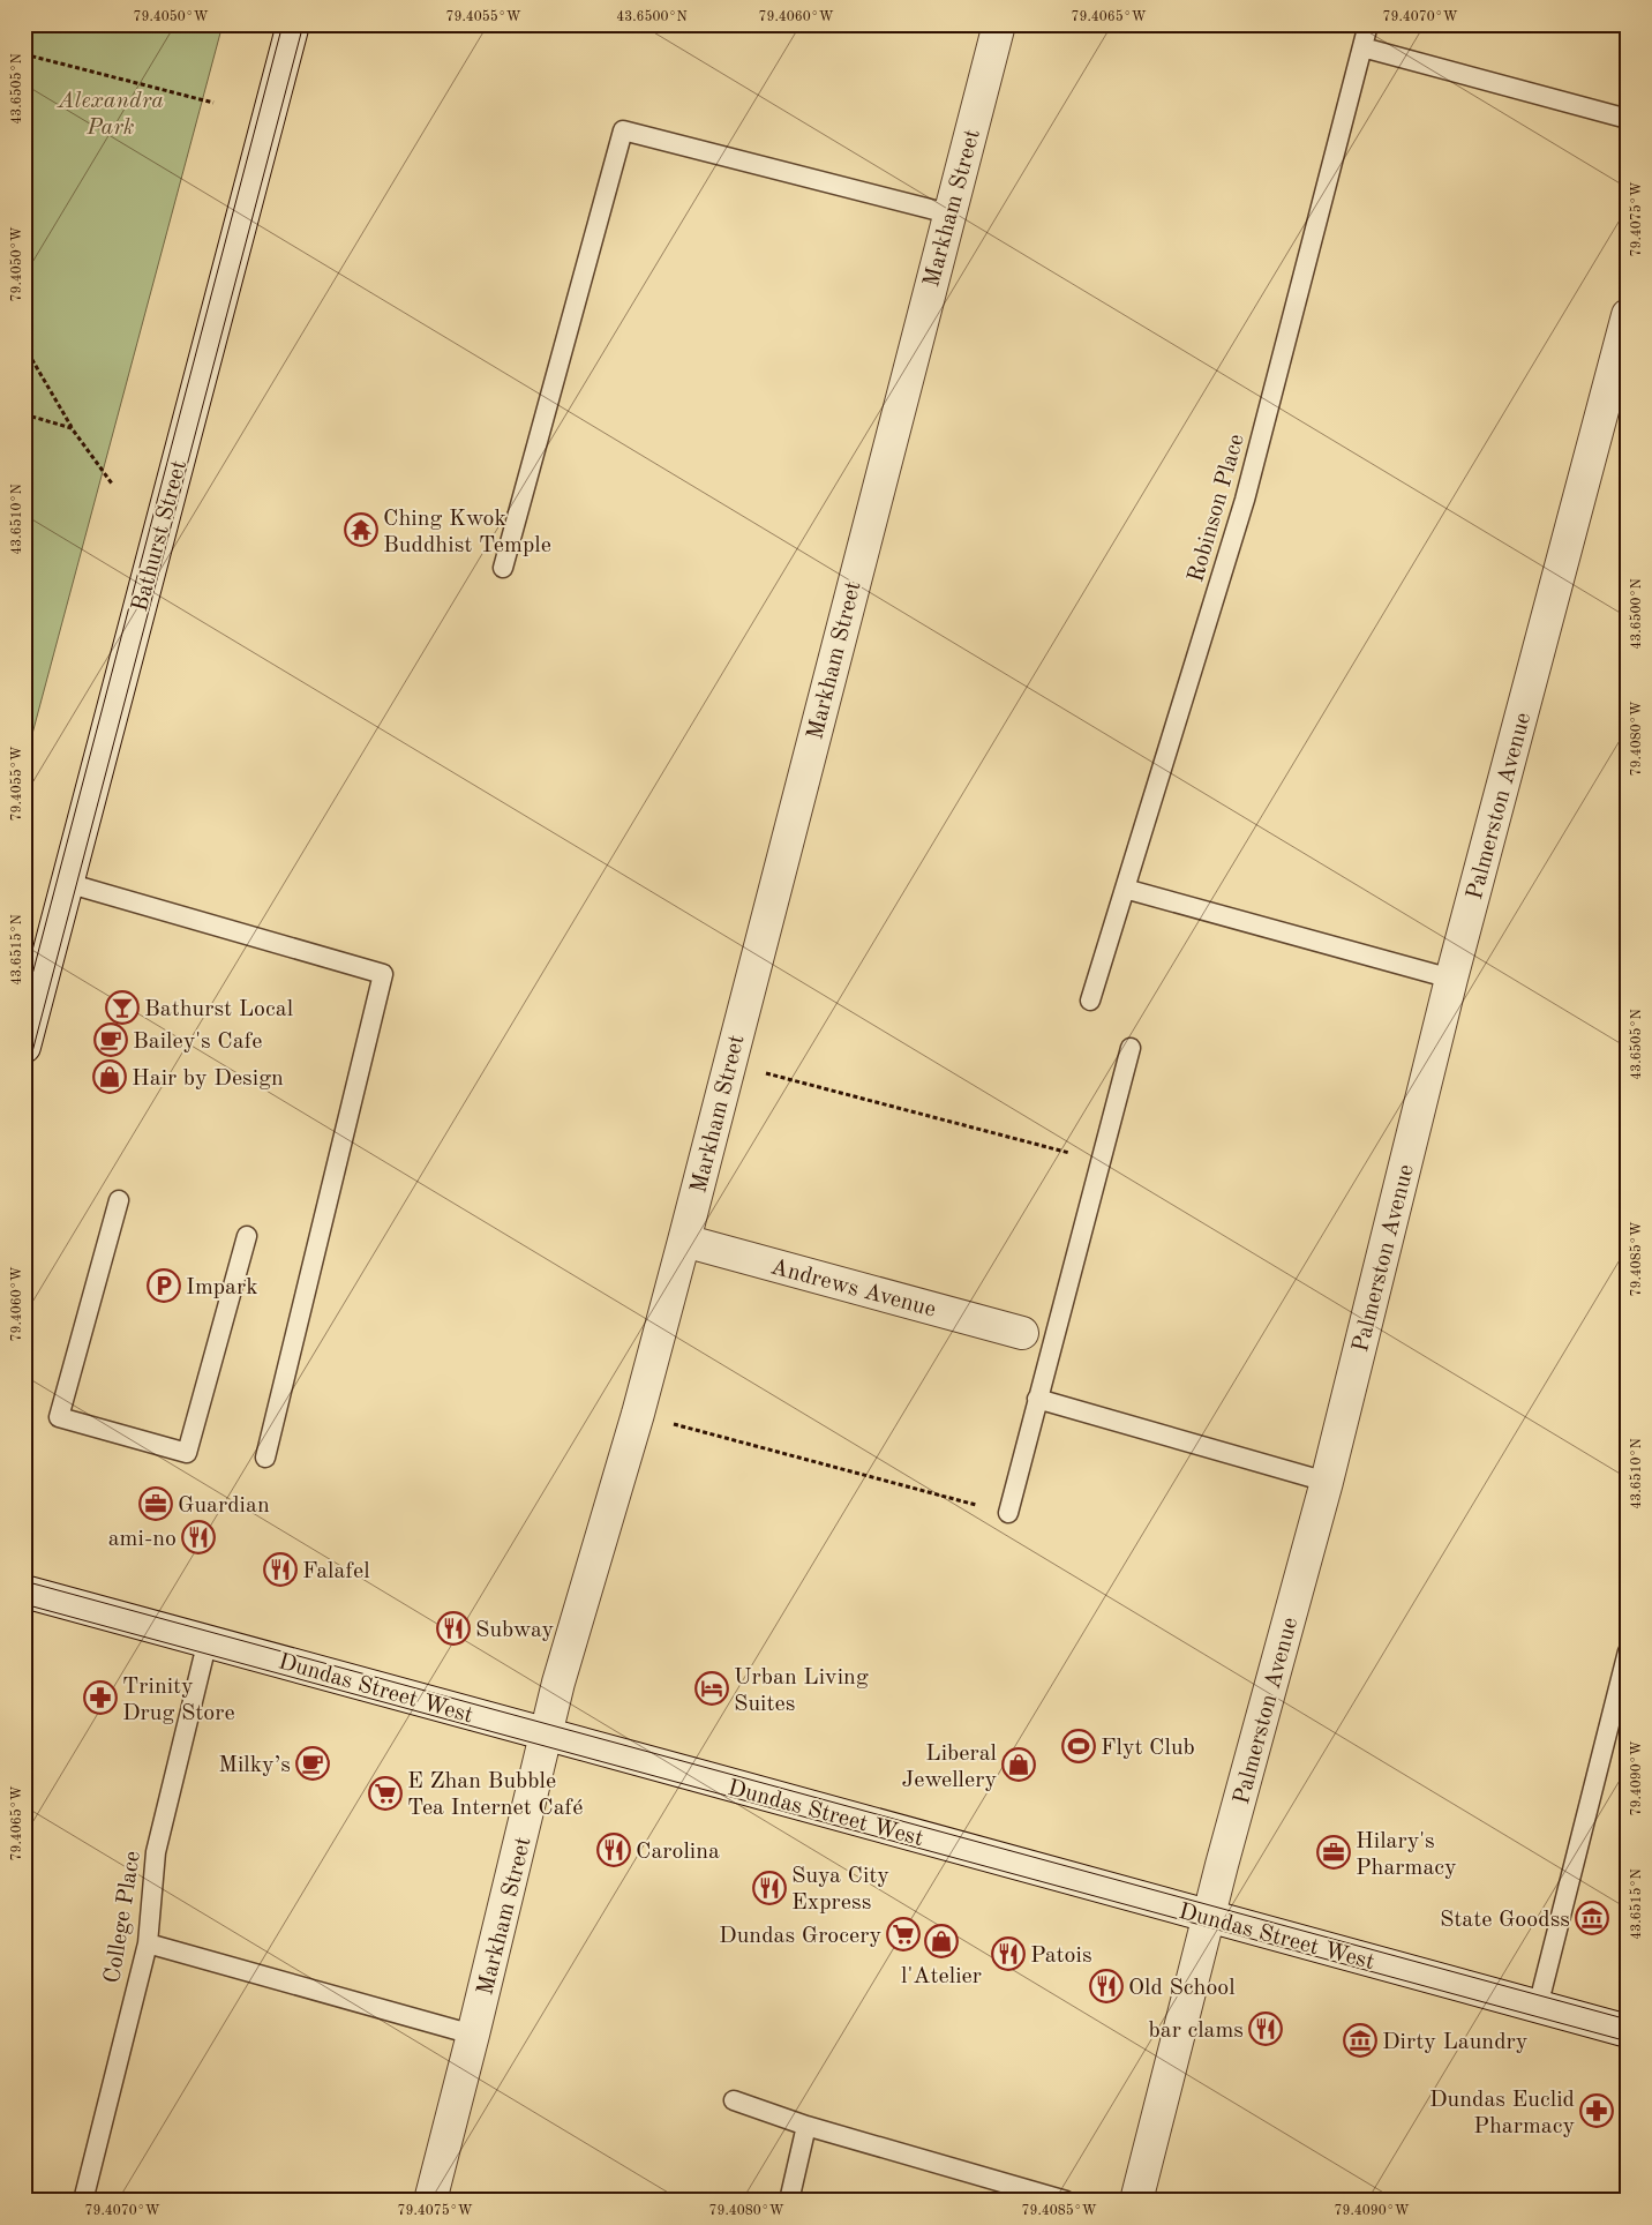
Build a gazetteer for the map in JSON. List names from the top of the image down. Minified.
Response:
{"streets":{"street":["Markham Street","Bathurst Street","Palmerston Avenue","Andrews Avenue","Dundas Street West"],"lane":["Robinson Place","College Place"]},"crossings":[["Markham Street","Andrews Avenue"],["Markham Street","Dundas Street West"],["Palmerston Avenue","Dundas Street West"],["Dundas Street West","College Place"]],"parks":["Alexandra Park"],"places":{"temple":["Ching Kwok Buddhist Temple"],"bar":["Bathurst Local"],"cafe":["Bailey's Cafe","Milky’s"],"shop":["Hair by Design","Liberal Jewellery","l'Atelier"],"parking":["Impark"],"office":["Guardian","Hilary's Pharmacy"],"restaurant":["ami-no","Falafel","Subway","Carolina","Suya City Express","Patois","Old School","bar clams"],"hotel":["Urban Living Suites"],"pharmacy":["Trinity Drug Store","Dundas Euclid Pharmacy"],"sports":["Flyt Club"],"supermarket":["E Zhan Bubble Tea Internet Café","Dundas Grocery"],"museum":["State Goodss","Dirty Laundry"]},"coordinates":["79.4050°W","79.4055°W","43.6500°N","79.4060°W","79.4065°W","79.4070°W","43.6505°N","79.4075°W","43.6510°N","79.4080°W","43.6515°N","79.4085°W","79.4090°W"]}
